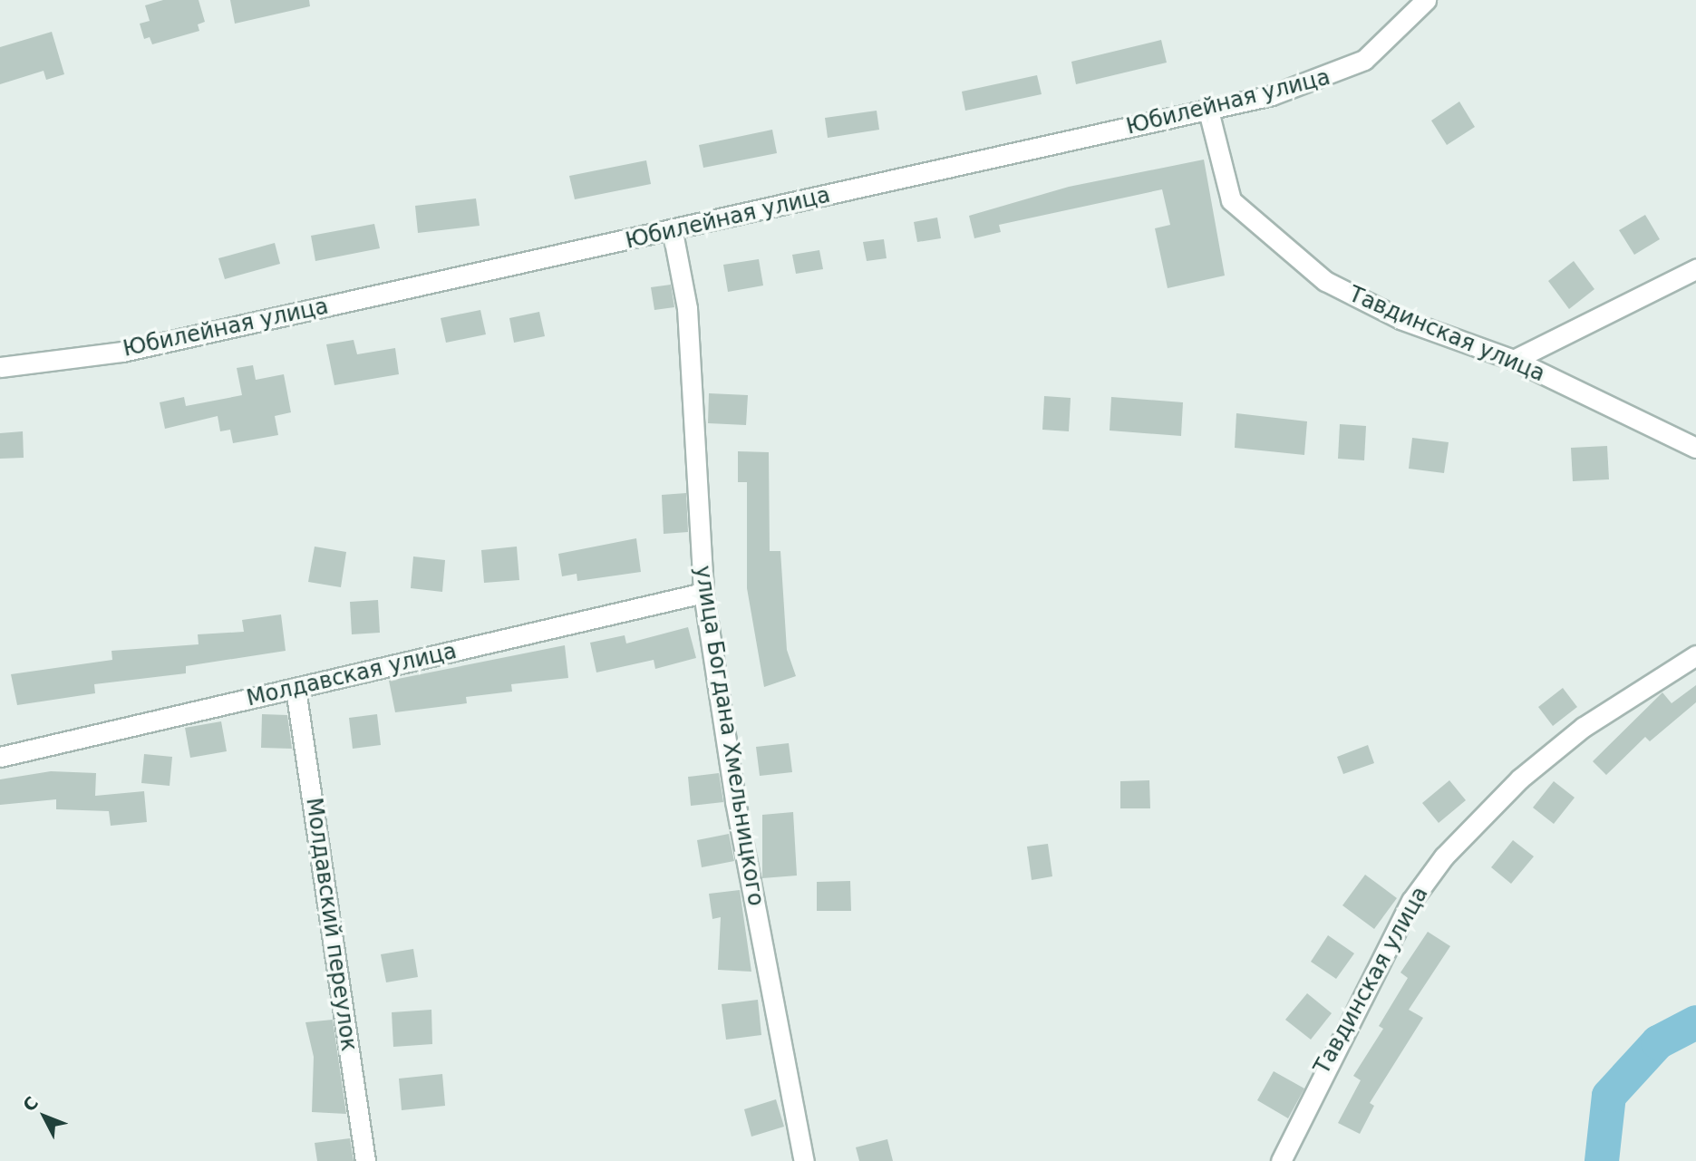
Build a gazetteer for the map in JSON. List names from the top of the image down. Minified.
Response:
{"streets":{"street":["Юбилейная улица","Тавдинская улица","Молдавская улица","улица Богдана Хмельницкого","Молдавский переулок"]},"crossings":[["Юбилейная улица","Тавдинская улица"],["Юбилейная улица","улица Богдана Хмельницкого"],["Молдавская улица","улица Богдана Хмельницкого"],["Молдавская улица","Молдавский переулок"]],"north":"top left"}
